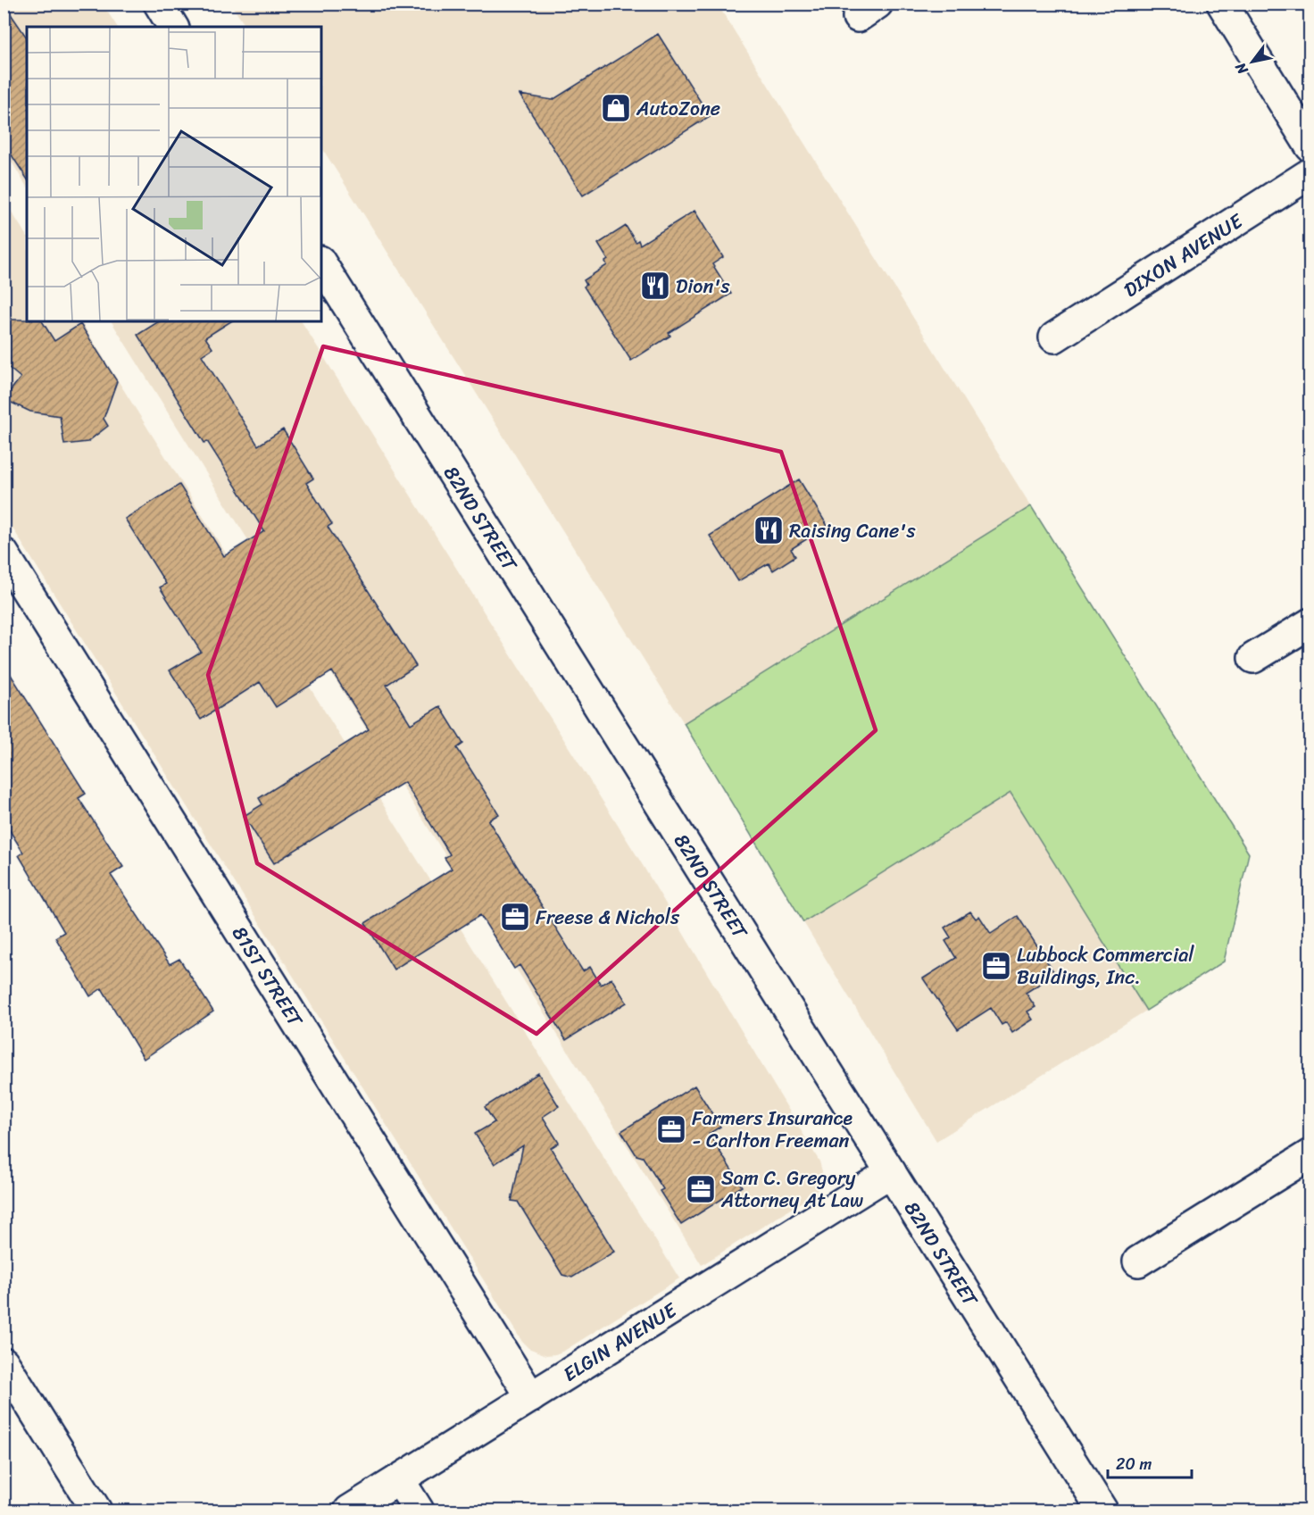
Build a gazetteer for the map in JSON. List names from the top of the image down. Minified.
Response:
{"streets":{"street":["DIXON AVENUE","82ND STREET","81ST STREET","ELGIN AVENUE"]},"crossings":[["82ND STREET","ELGIN AVENUE"],["81ST STREET","ELGIN AVENUE"]],"places":{"shop":["AutoZone"],"restaurant":["Dion's","Raising Cane's"],"office":["Freese & Nichols","Lubbock Commercial Buildings, Inc.","Farmers Insurance - Carlton Freeman","Sam C. Gregory Attorney At Law"]},"scale_bar":"20 m","north":"bottom left"}
